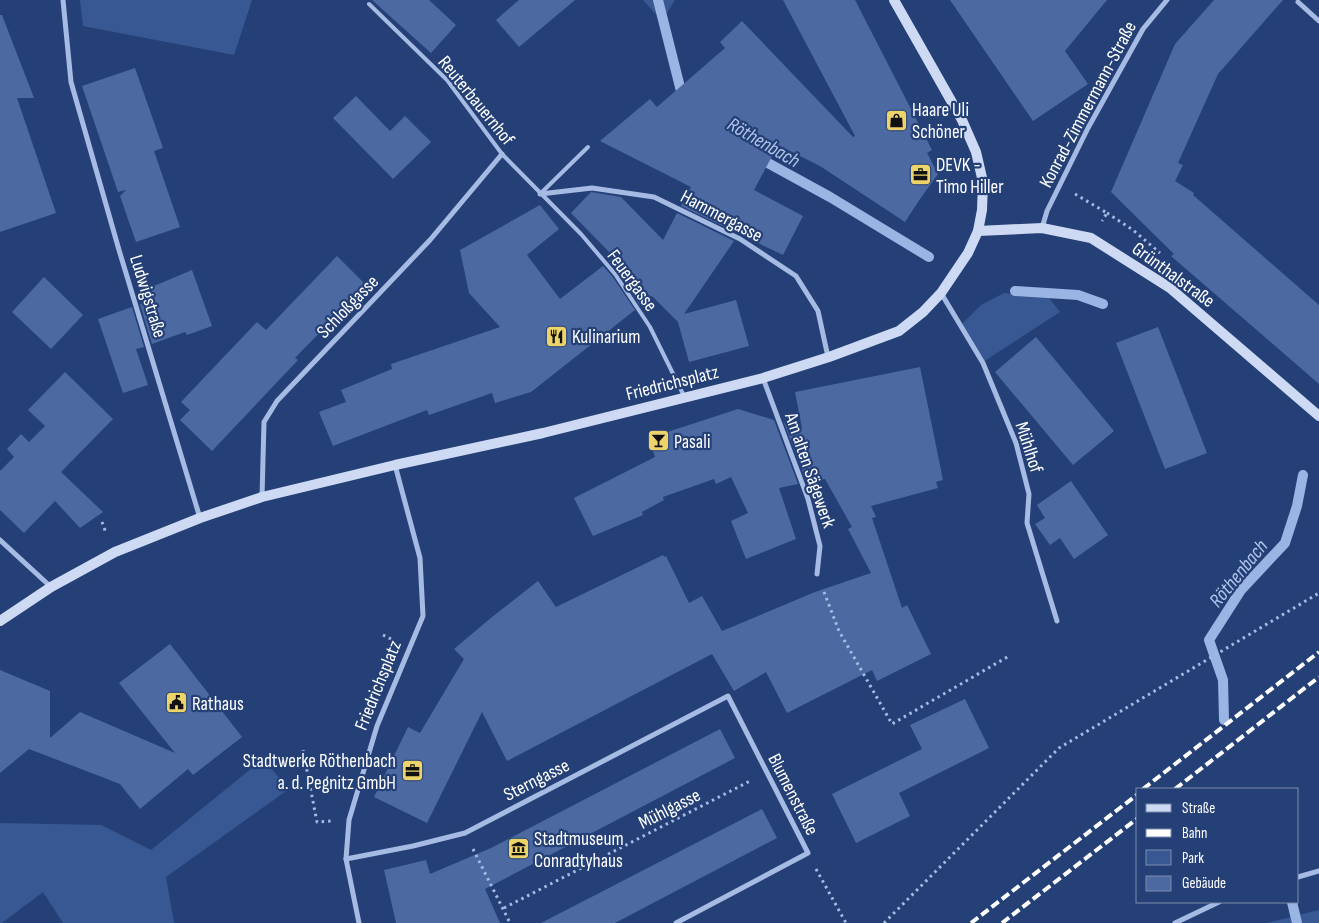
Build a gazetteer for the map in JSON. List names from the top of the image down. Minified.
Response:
{"streets":{"main road":["Grünthalstraße","Friedrichsplatz"],"street":["Konrad-Zimmermann-Straße","Hammergasse","Ludwigstraße","Schloßgasse","Mühlhof","Am alten Sägewerk","Sterngasse","Blumenstraße"],"lane":["Reuterbauernhof","Feuergasse"],"path":["Mühlgasse"]},"crossings":[["Reuterbauernhof","Hammergasse"],["Reuterbauernhof","Feuergasse"],["Reuterbauernhof","Schloßgasse"],["Konrad-Zimmermann-Straße","Grünthalstraße"],["Hammergasse","Feuergasse"],["Hammergasse","Friedrichsplatz"],["Grünthalstraße","Friedrichsplatz"],["Feuergasse","Friedrichsplatz"],["Ludwigstraße","Friedrichsplatz"],["Schloßgasse","Friedrichsplatz"],["Friedrichsplatz","Mühlhof"],["Friedrichsplatz","Am alten Sägewerk"],["Friedrichsplatz","Sterngasse"],["Sterngasse","Blumenstraße"],["Blumenstraße","Mühlgasse"]],"water":["Röthenbach"],"places":{"shop":["Haare Uli Schöner"],"office":["DEVK - Timo Hiller","Stadtwerke Röthenbach a. d. Pegnitz GmbH"],"restaurant":["Kulinarium"],"bar":["Pasali"],"public building":["Rathaus"],"museum":["Stadtmuseum Conradtyhaus"]},"legend":["Straße","Bahn","Park","Gebäude"]}
